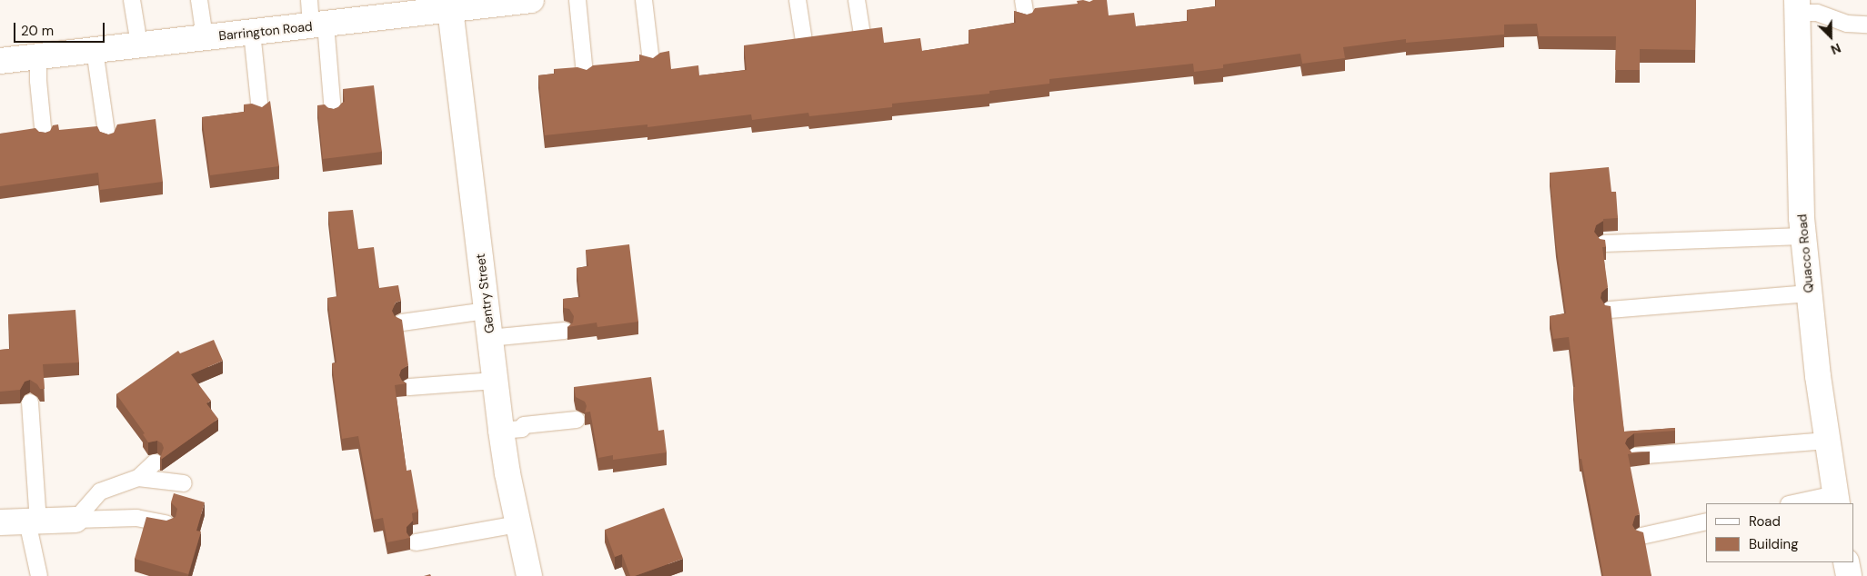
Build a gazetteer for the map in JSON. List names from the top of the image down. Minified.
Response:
{"streets":{"street":["Barrington Road","Quacco Road","Gentry Street"]},"crossings":[["Barrington Road","Gentry Street"]],"legend":["Road","Building"],"scale_bar":"20 m","north":"bottom right"}
